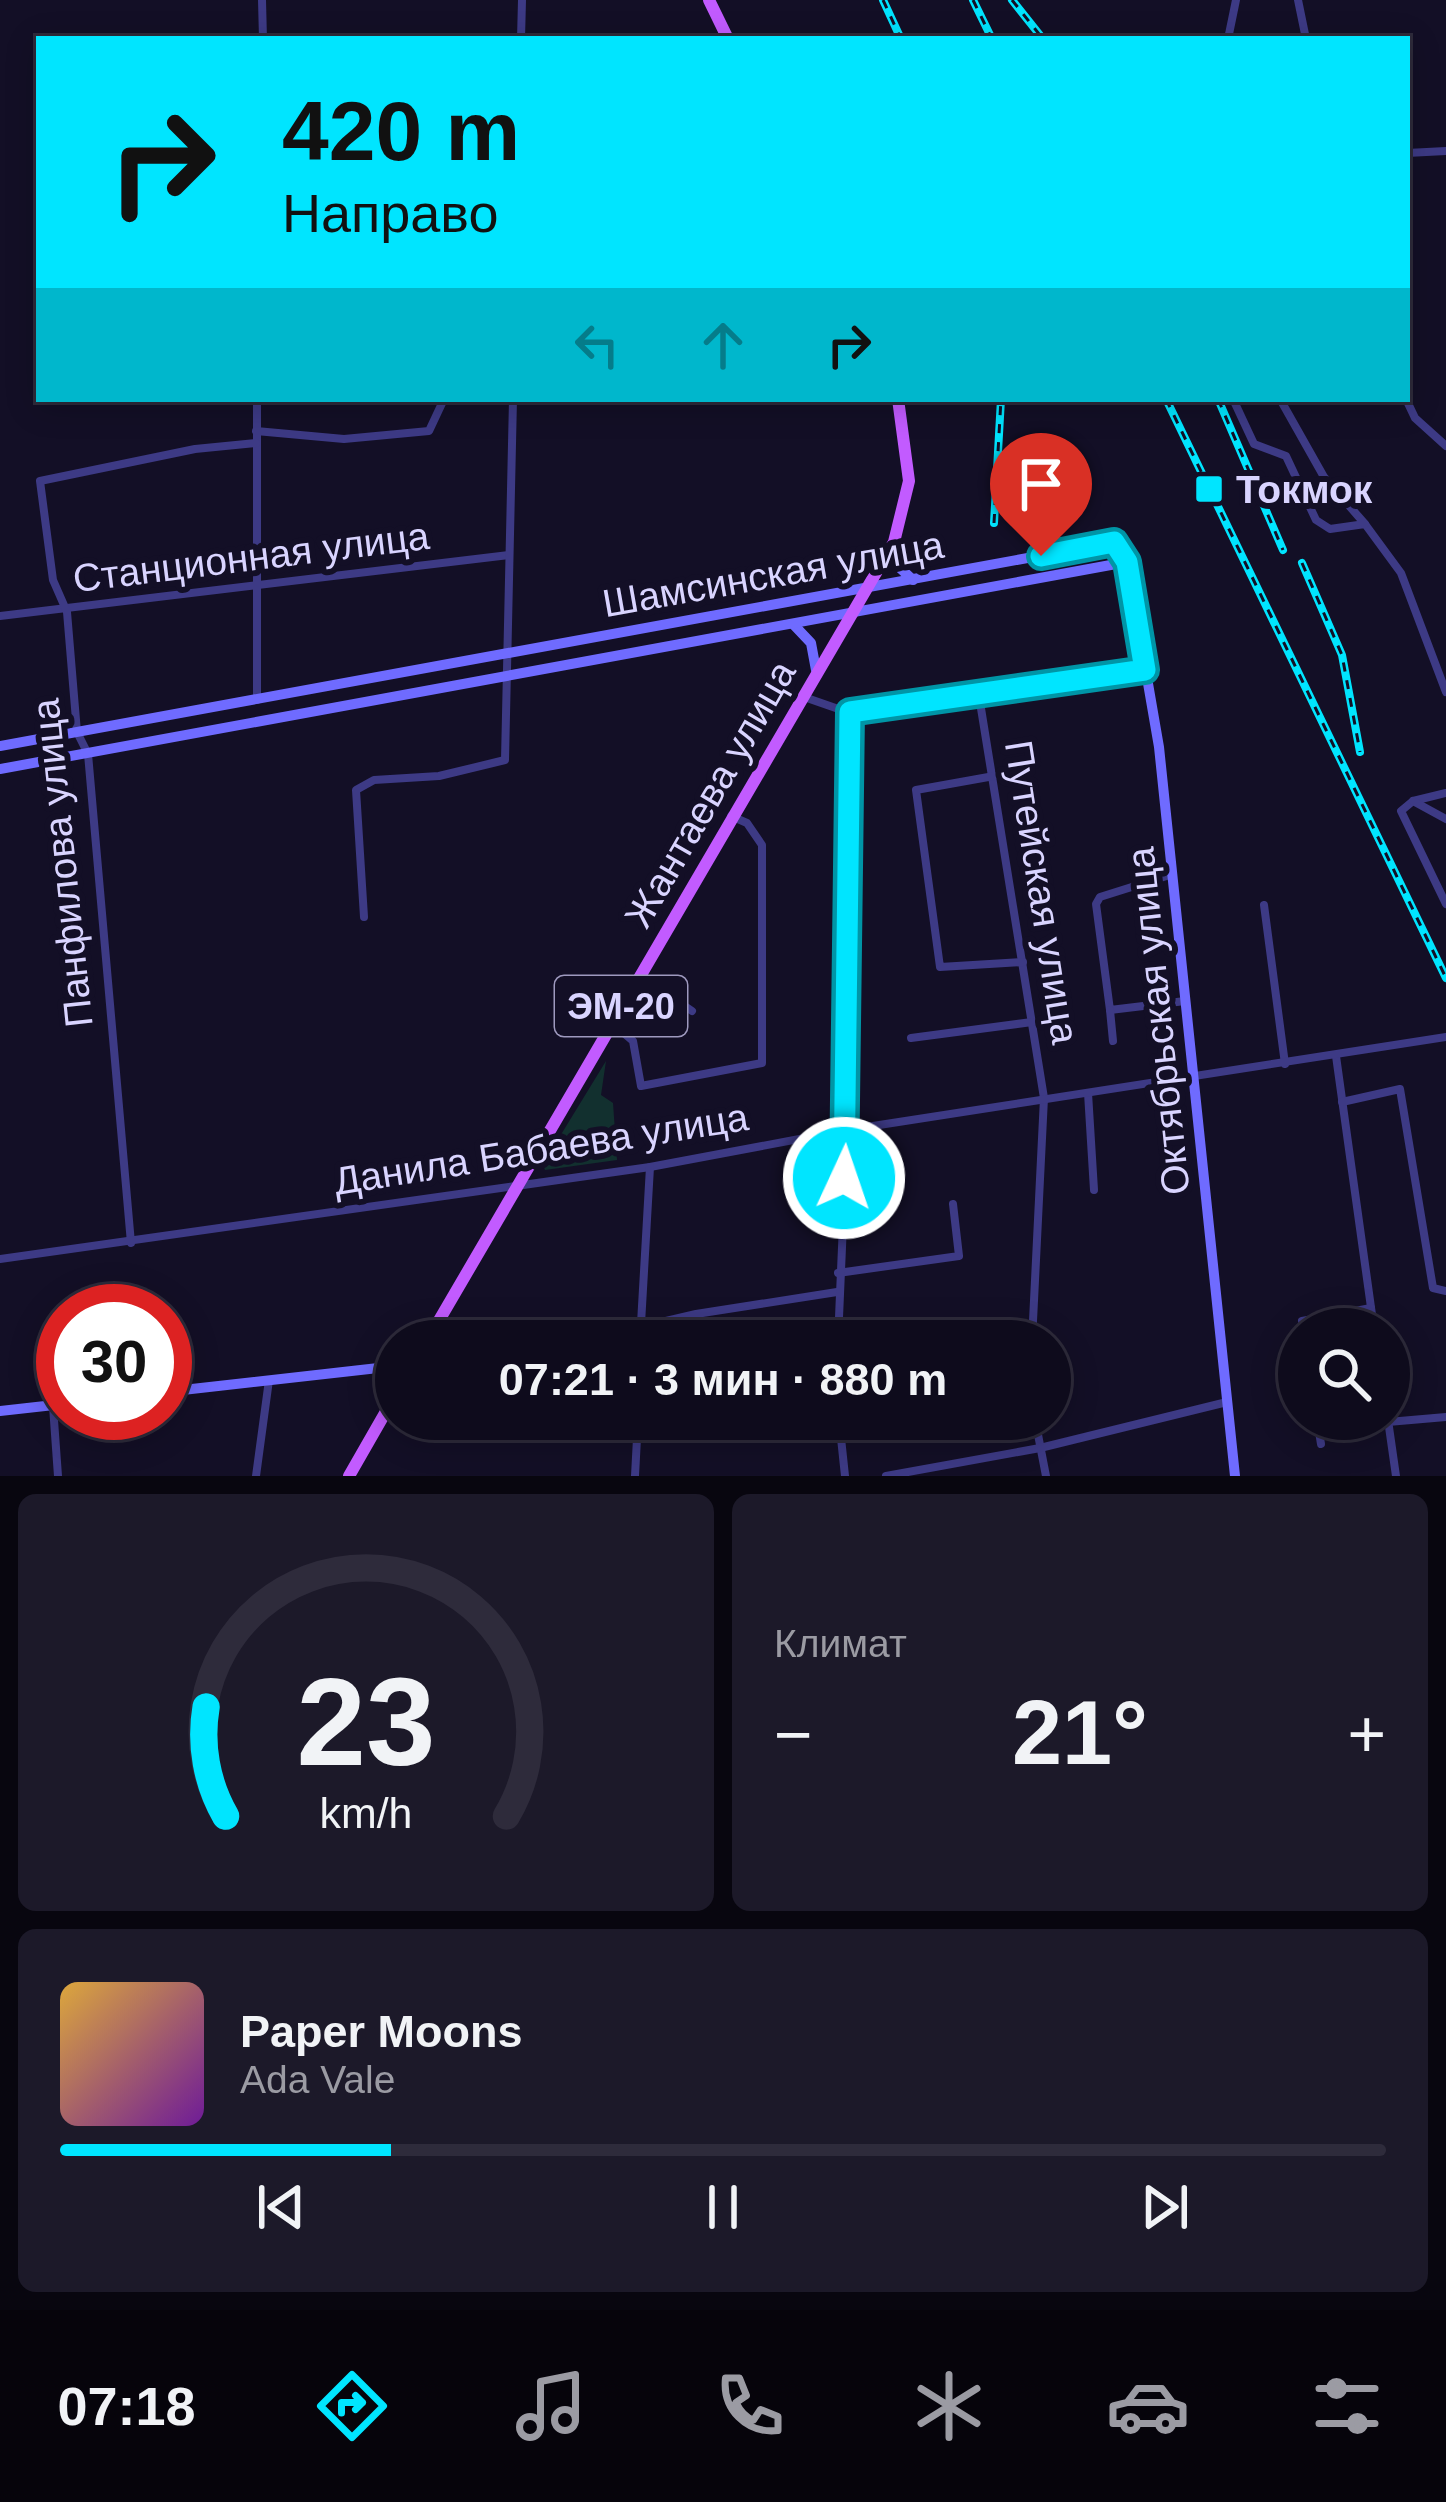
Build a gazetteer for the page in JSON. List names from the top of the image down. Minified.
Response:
{"streets":{"main road":["Жантаева улица","ЭМ-20"],"street":["Станционная улица","Шамсинская улица","Панфилова улица","Путейская улица","Октябрьская улица","Данила Бабаева улица"]},"crossings":[["Станционная улица","Панфилова улица"],["Шамсинская улица","Жантаева улица"],["Шамсинская улица","Панфилова улица"],["Шамсинская улица","ЭМ-20"],["Шамсинская улица","Октябрьская улица"],["Жантаева улица","ЭМ-20"],["Жантаева улица","Данила Бабаева улица"],["Панфилова улица","Данила Бабаева улица"],["Путейская улица","Данила Бабаева улица"],["Октябрьская улица","Данила Бабаева улица"]],"places":{"transit":["Токмок"]},"page":{"turn":["420 m","Направо"],"limit":"30","trip":"07:21 · 3 мин · 880 m","tile":"Климат","heat":["−","21°","+"],"song":["Paper Moons","Ada Vale"],"tabs":"07:18","gauge":["23","km/h"]}}
